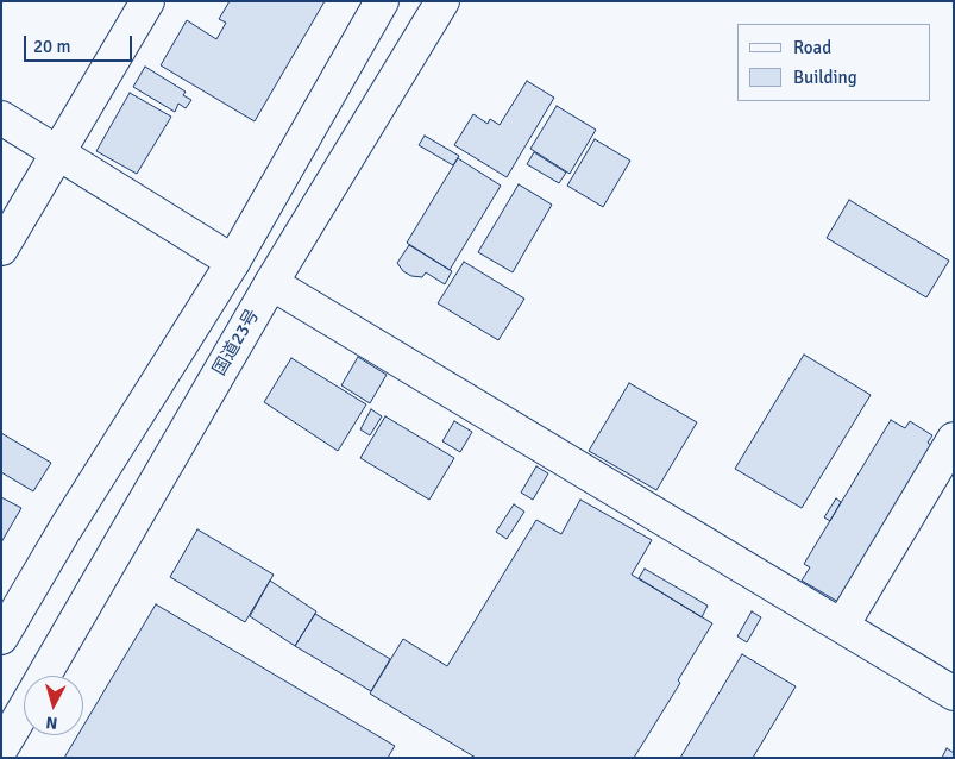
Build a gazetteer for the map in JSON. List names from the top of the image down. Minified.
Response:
{"streets":{"main road":["国道23号"]},"legend":["Road","Building"],"scale_bar":"20 m","north":"bottom"}
